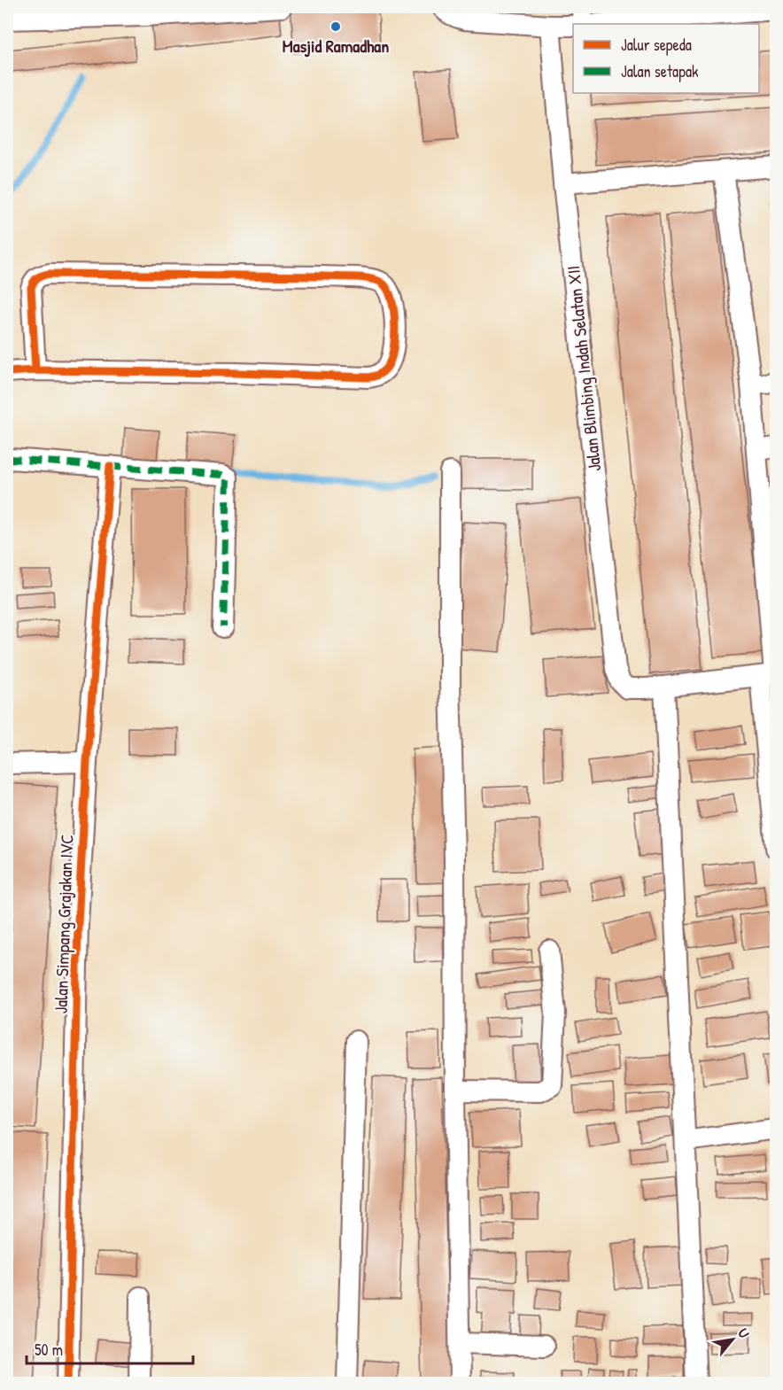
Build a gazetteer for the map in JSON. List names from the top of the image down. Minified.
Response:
{"streets":{"street":["Jalan Blimbing Indah Selatan XII","Jalan Simpang Grajakan IVC"]},"places":["Masjid Ramadhan"],"legend":["Jalur sepeda","Jalan setapak"],"scale_bar":"50 m","north":"top right"}
